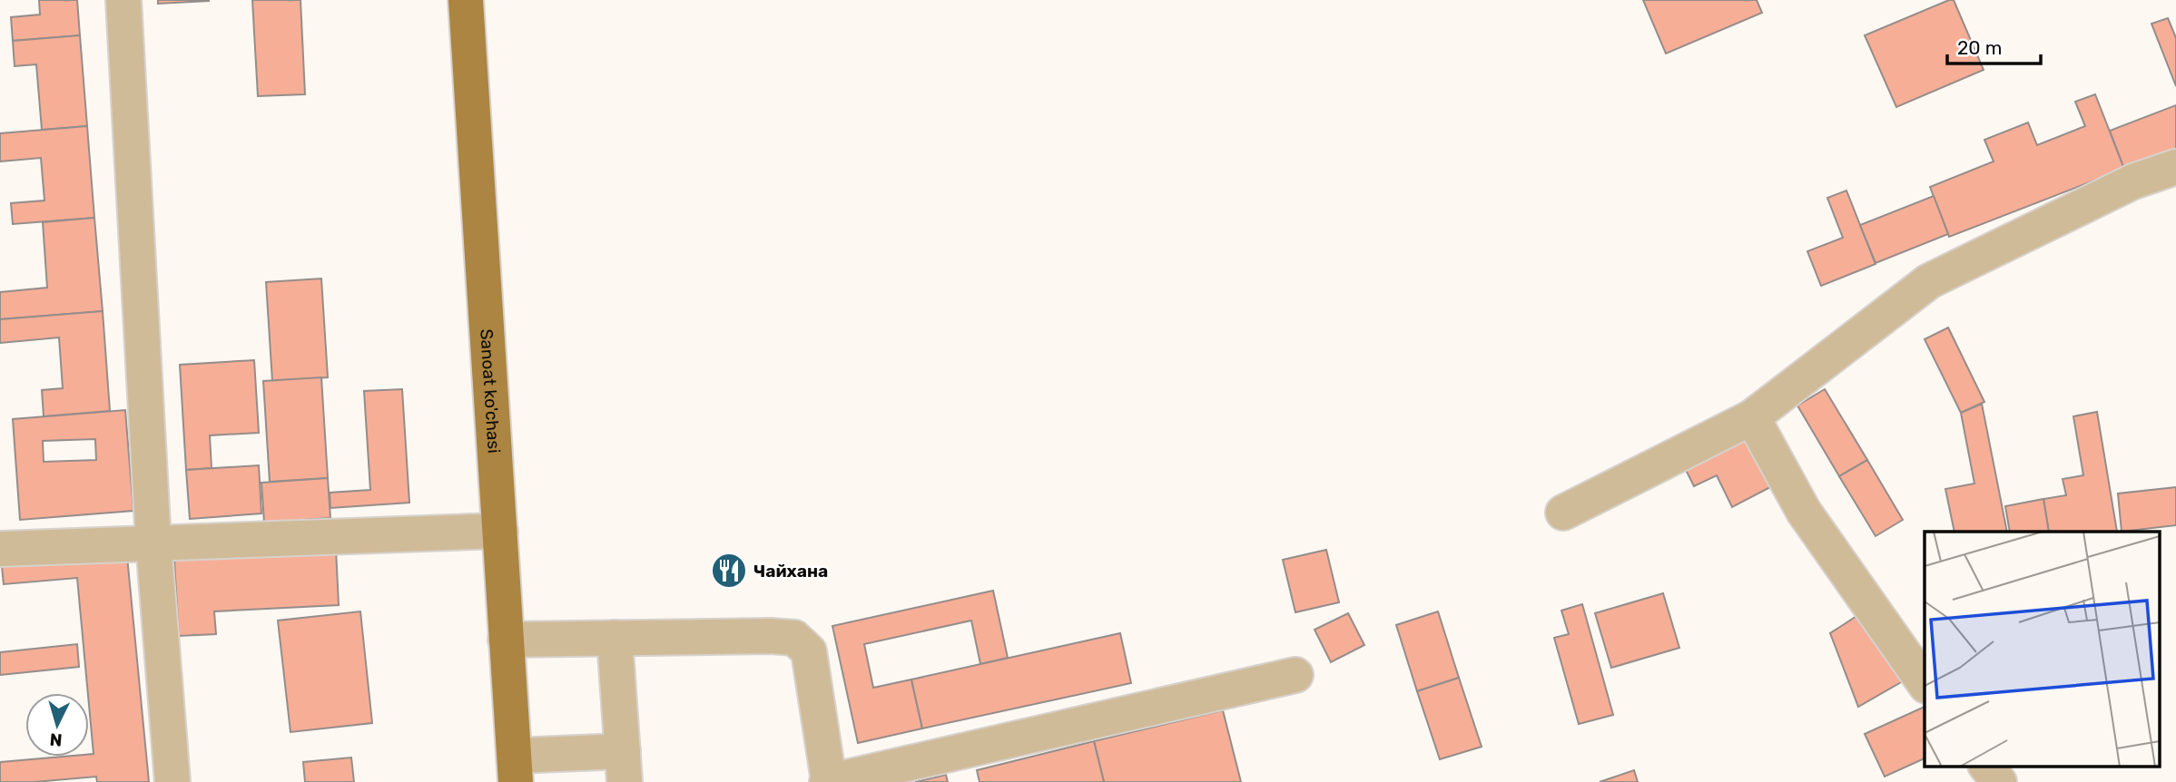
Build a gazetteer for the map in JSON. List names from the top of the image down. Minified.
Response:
{"streets":{"main road":["Sanoat ko'chasi"]},"places":{"restaurant":["Чайхана"]},"scale_bar":"20 m","north":"bottom"}
